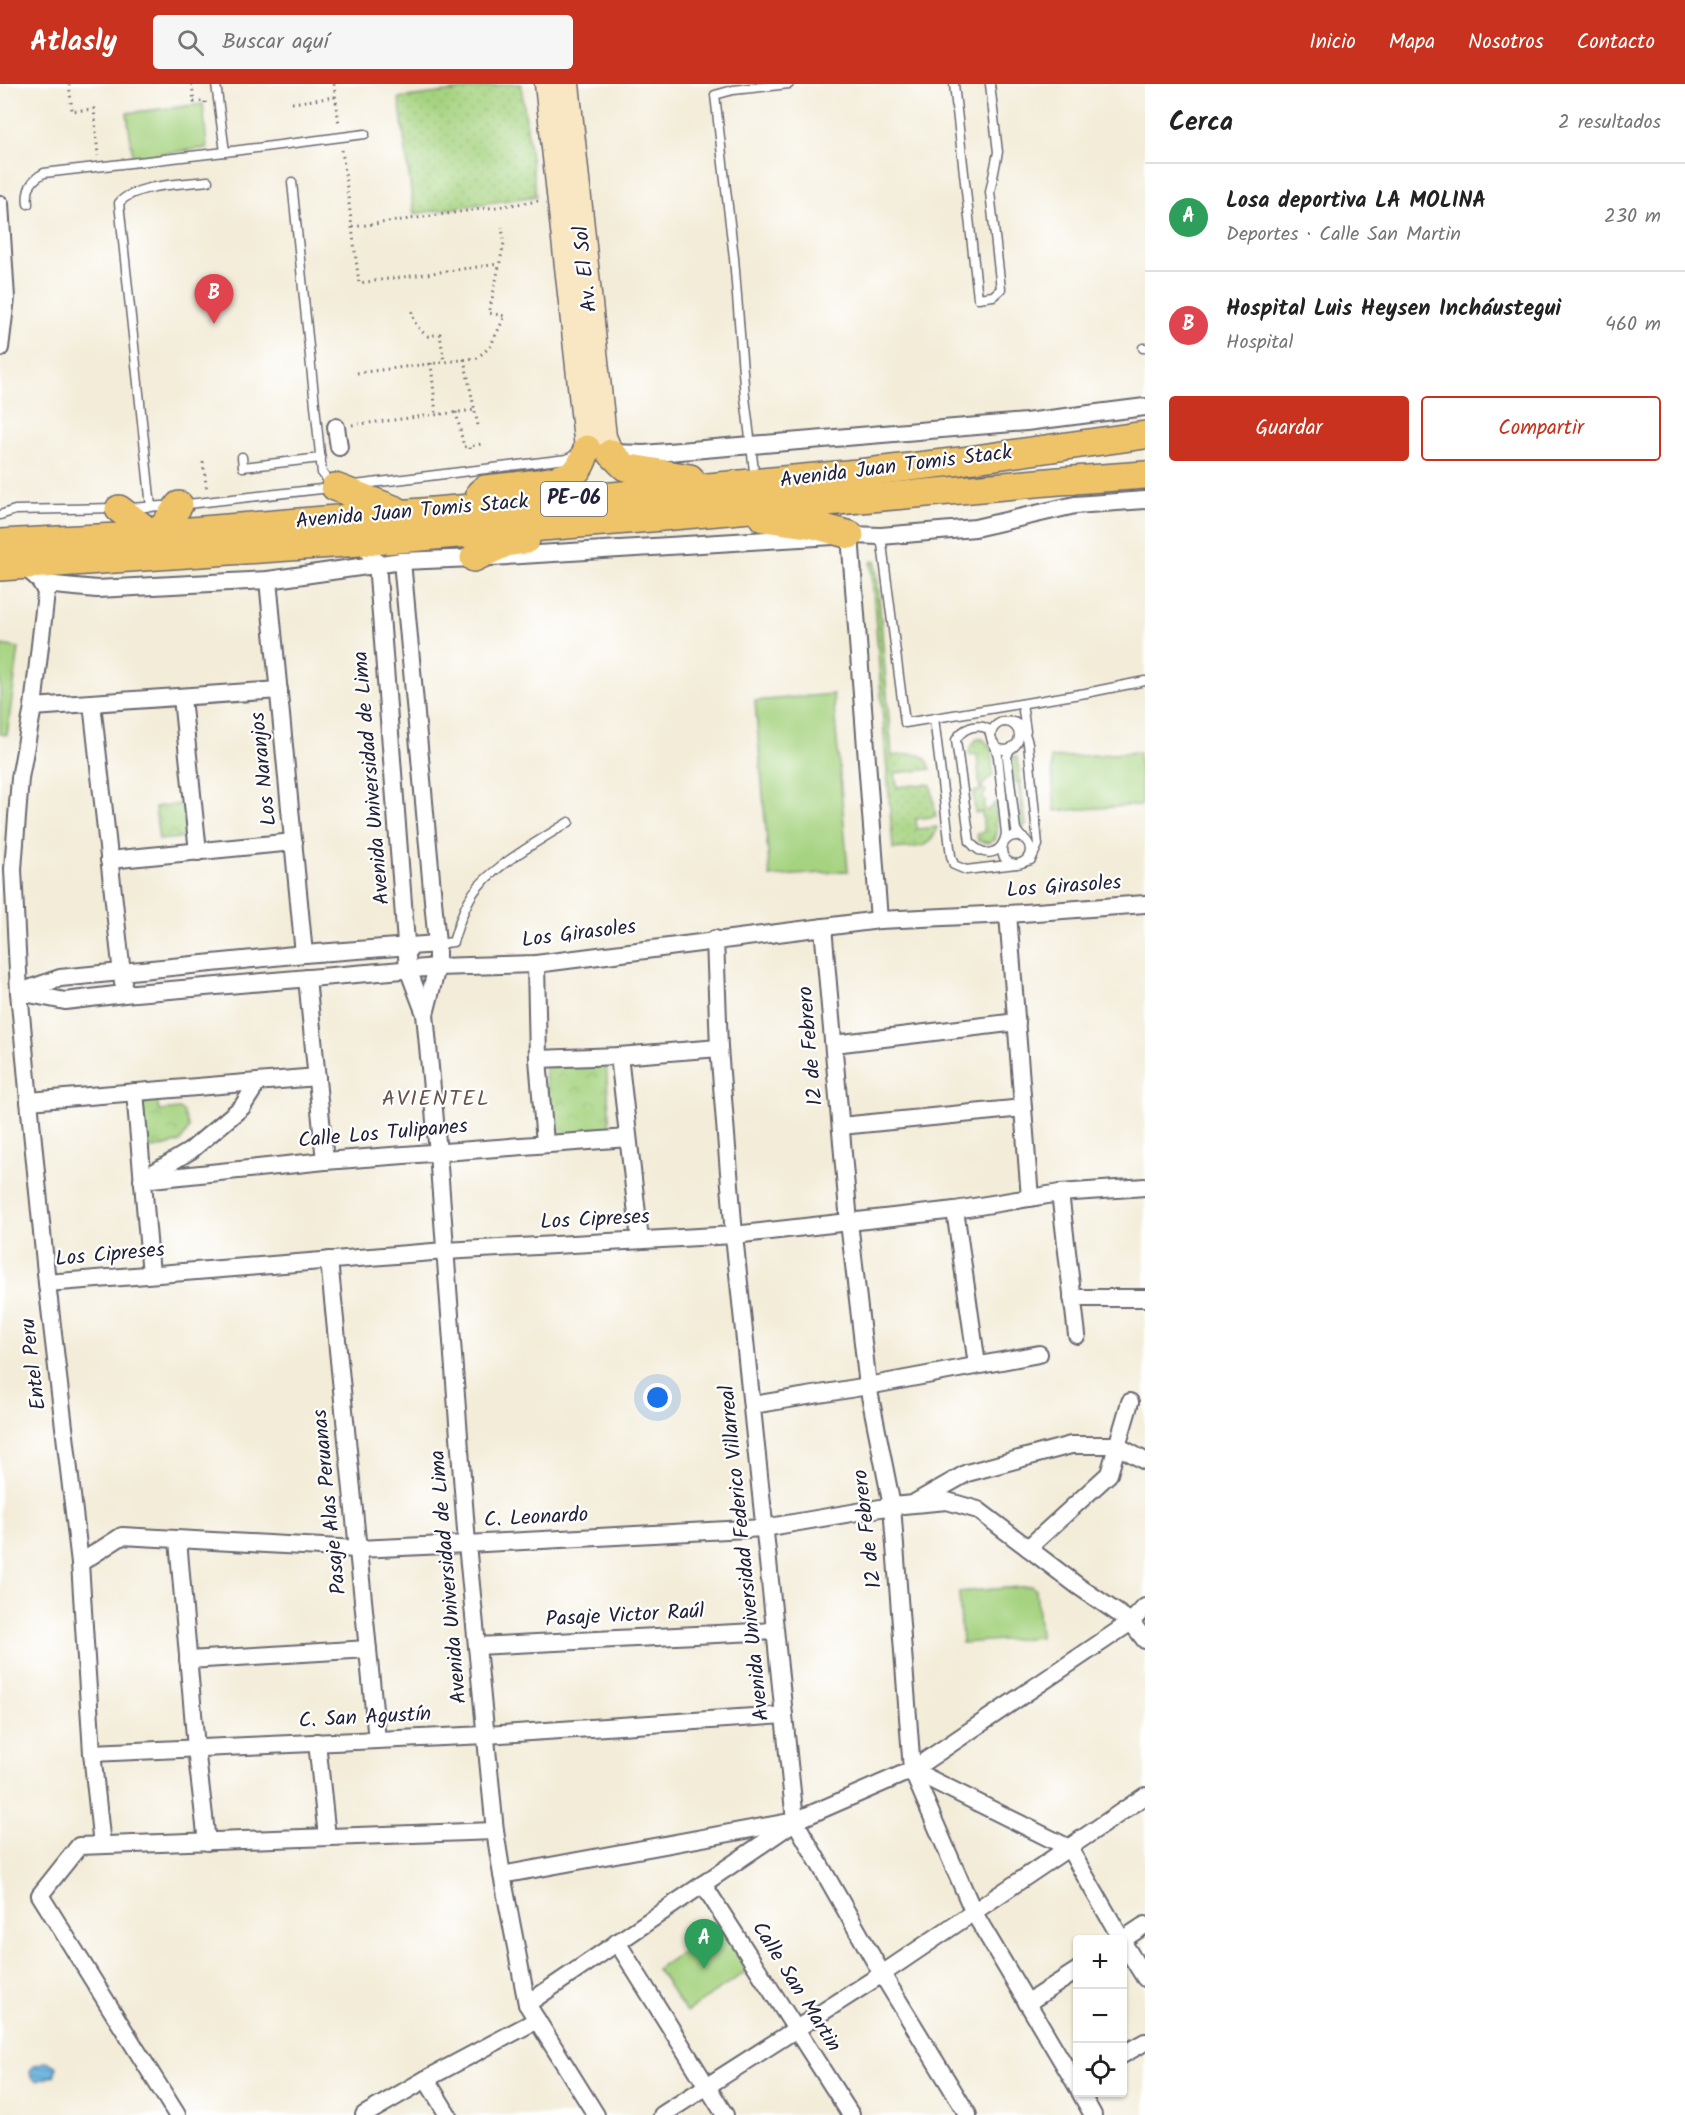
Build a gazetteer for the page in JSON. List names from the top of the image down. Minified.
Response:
{"streets":{"main road":["Avenida Juan Tomis Stack","PE-06"],"street":["Av. El Sol","Los Naranjos","Avenida Universidad de Lima","Los Girasoles","12 de Febrero","Calle Los Tulipanes","Los Cipreses","Entel Peru","Pasaje Alas Peruanas","C. Leonardo","Avenida Universidad Federico Villarreal","Pasaje Victor Raúl","C. San Agustín","Calle San Martin"]},"crossings":[["Av. El Sol","Avenida Juan Tomis Stack"],["Avenida Universidad de Lima","Los Girasoles"],["Avenida Universidad de Lima","Calle Los Tulipanes"],["Avenida Universidad de Lima","Los Cipreses"],["Avenida Universidad de Lima","C. Leonardo"],["Avenida Universidad de Lima","Pasaje Victor Raúl"],["Avenida Universidad de Lima","C. San Agustín"],["Los Girasoles","12 de Febrero"],["Los Girasoles","Entel Peru"],["Los Girasoles","Avenida Universidad Federico Villarreal"],["12 de Febrero","Los Cipreses"],["12 de Febrero","C. Leonardo"],["Los Cipreses","Entel Peru"],["Los Cipreses","Pasaje Alas Peruanas"],["Los Cipreses","Avenida Universidad Federico Villarreal"],["Entel Peru","C. Leonardo"],["Entel Peru","C. San Agustín"],["Pasaje Alas Peruanas","C. Leonardo"],["Pasaje Alas Peruanas","C. San Agustín"],["C. Leonardo","Avenida Universidad Federico Villarreal"],["Avenida Universidad Federico Villarreal","Pasaje Victor Raúl"],["Avenida Universidad Federico Villarreal","C. San Agustín"]],"districts":["AVIENTEL"],"page":{"header":"Atlasly","search":"Buscar aquí","nav":["Inicio","Mapa","Nosotros","Contacto"],"heading":["Cerca","2 resultados"],"list":[{"mark":"A","name":"Losa deportiva LA MOLINA","note":"Deportes · Calle San Martin","value":"230 m"},{"mark":"B","name":"Hospital Luis Heysen Incháustegui","note":"Hospital","value":"460 m"}],"pins":["B","A"],"buttons":["Guardar","Compartir"],"map_buttons":["+","−"]}}
